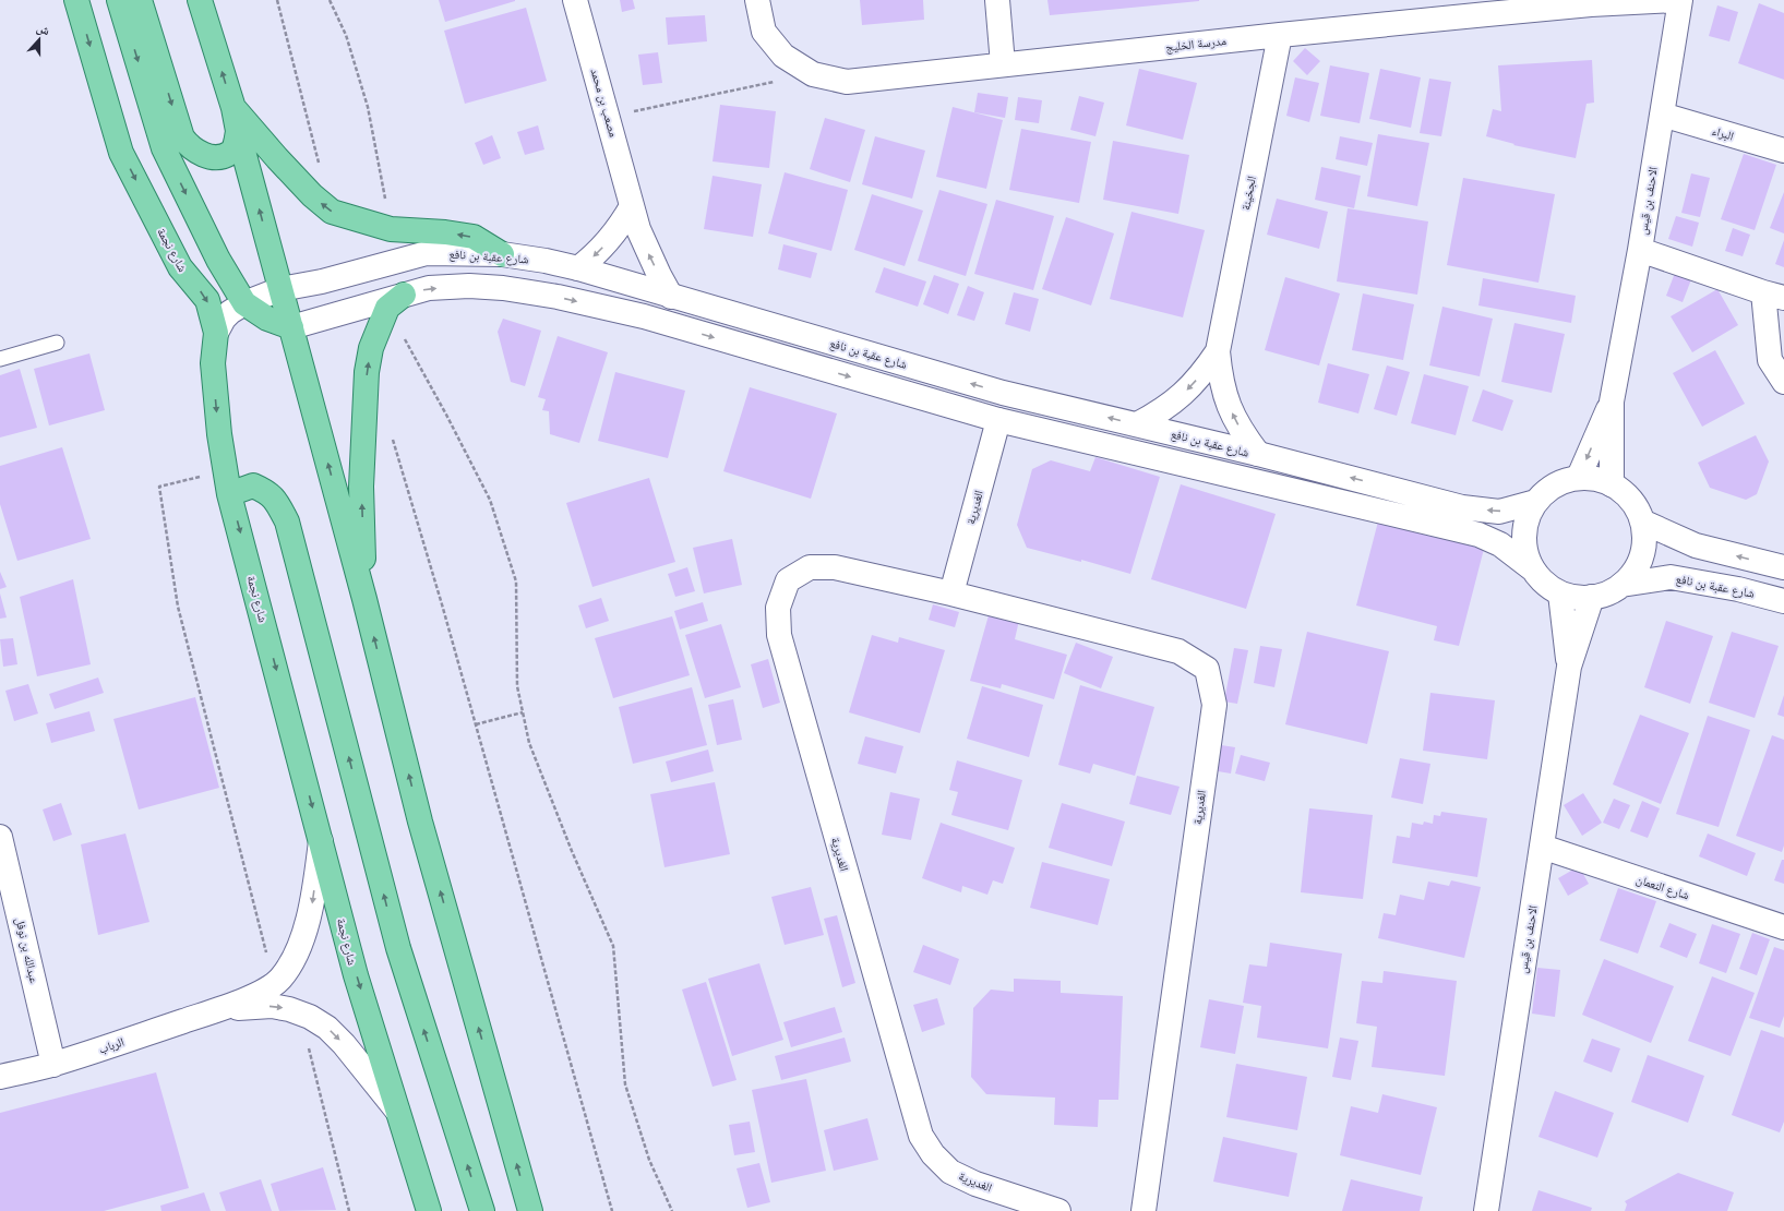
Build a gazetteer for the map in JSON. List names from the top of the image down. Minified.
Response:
{"streets":{"main road":["شارع نجمة"],"street":["مدرسة الخليج","مصعب بن محمد","البراء","الجخينة","الاحنف بن قيس","شارع عقبة بن نافع","الغديرية","شارع النعمان","عبدالله بن نوفل","الرباب"]},"crossings":[["مدرسة الخليج","الجخينة"],["مدرسة الخليج","الاحنف بن قيس"],["مصعب بن محمد","شارع عقبة بن نافع"],["البراء","الاحنف بن قيس"],["الجخينة","شارع عقبة بن نافع"],["الاحنف بن قيس","شارع عقبة بن نافع"],["الاحنف بن قيس","شارع النعمان"],["شارع نجمة","شارع عقبة بن نافع"],["شارع نجمة","الرباب"],["عبدالله بن نوفل","الرباب"]],"north":"top"}
